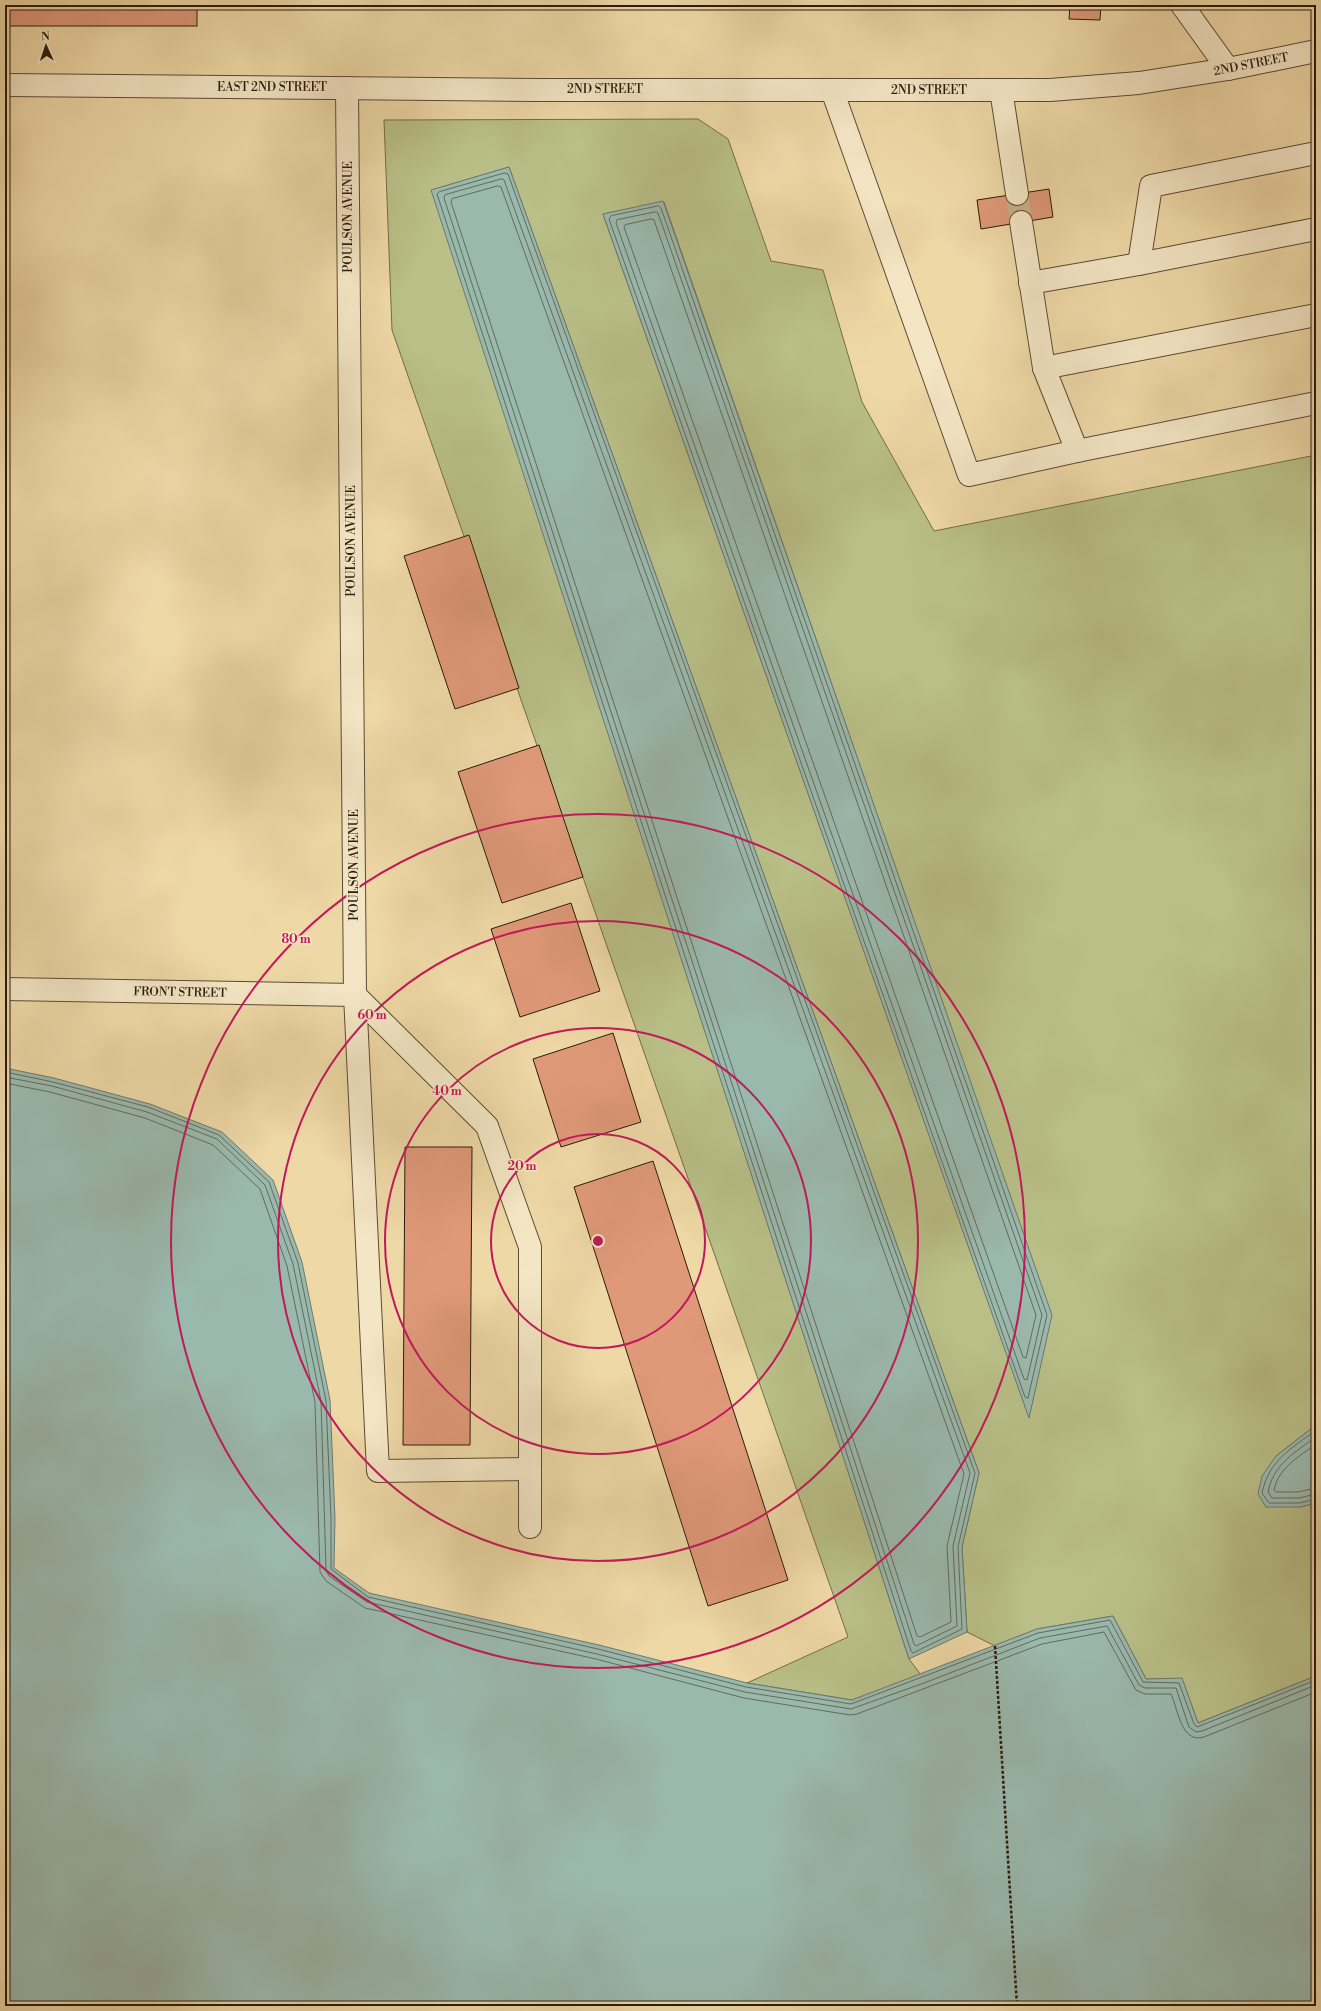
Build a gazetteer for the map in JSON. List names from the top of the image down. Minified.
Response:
{"streets":{"street":["2ND STREET","EAST 2ND STREET","POULSON AVENUE","FRONT STREET"]},"crossings":[["2ND STREET","EAST 2ND STREET"],["EAST 2ND STREET","POULSON AVENUE"],["POULSON AVENUE","FRONT STREET"]],"north":"top","rings":["80 m","60 m","40 m","20 m"]}
